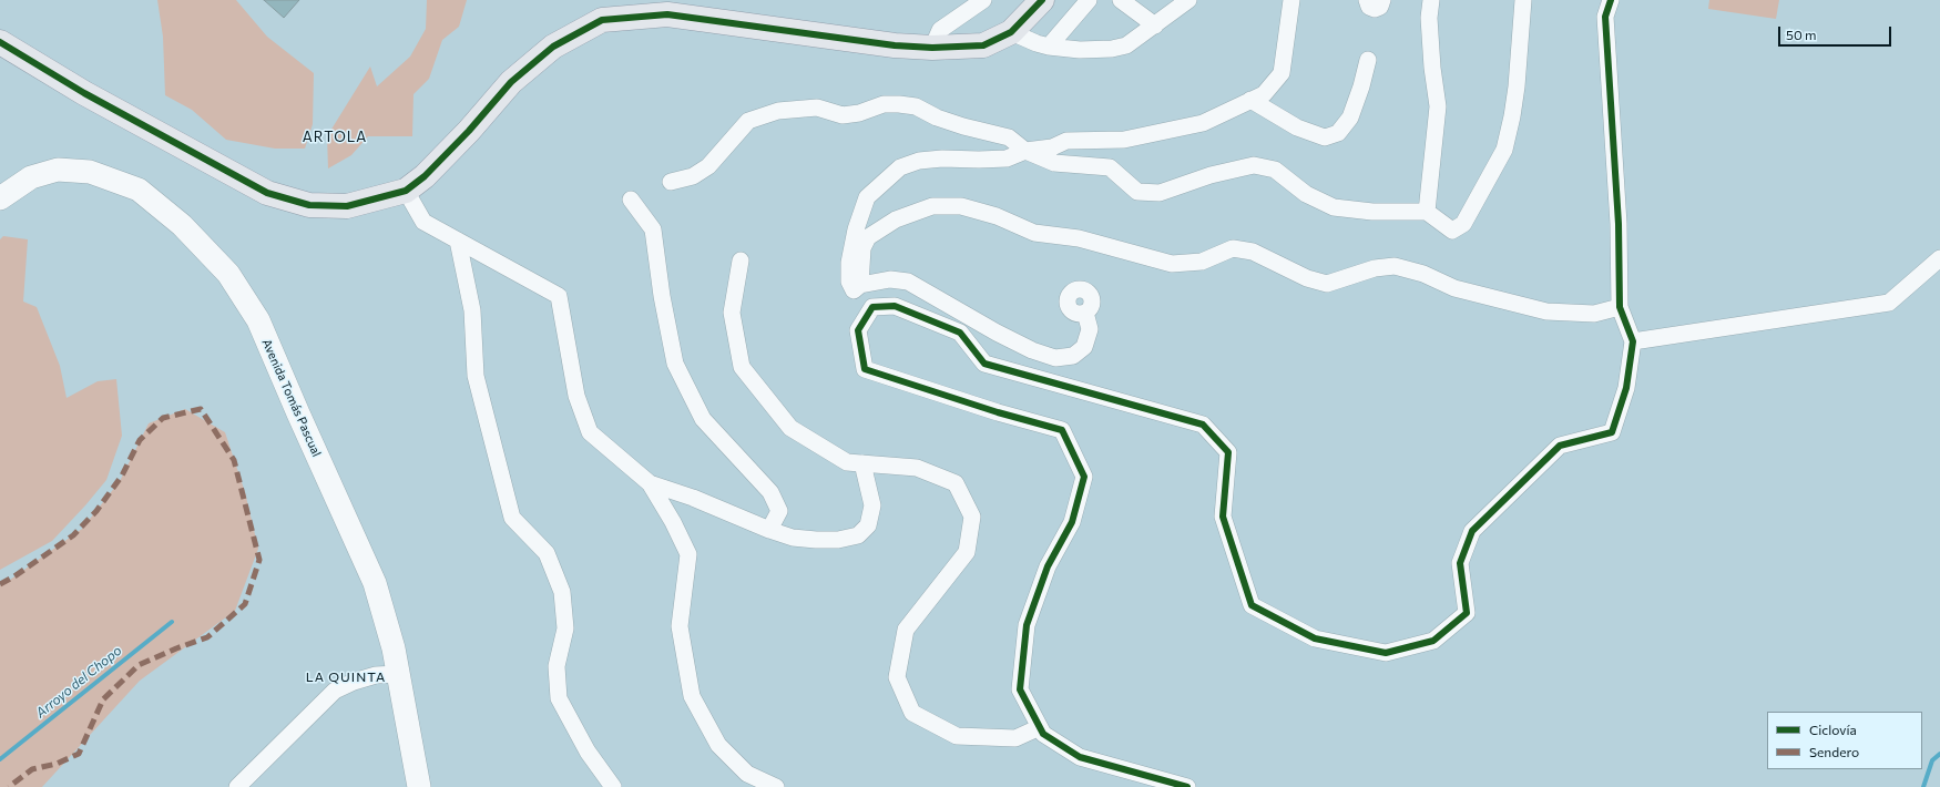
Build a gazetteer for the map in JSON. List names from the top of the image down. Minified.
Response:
{"streets":{"street":["Avenida Tomás Pascual"]},"districts":["ARTOLA","LA QUINTA"],"water":["Arroyo del Chopo"],"legend":["Ciclovía","Sendero"],"scale_bar":"50 m"}
